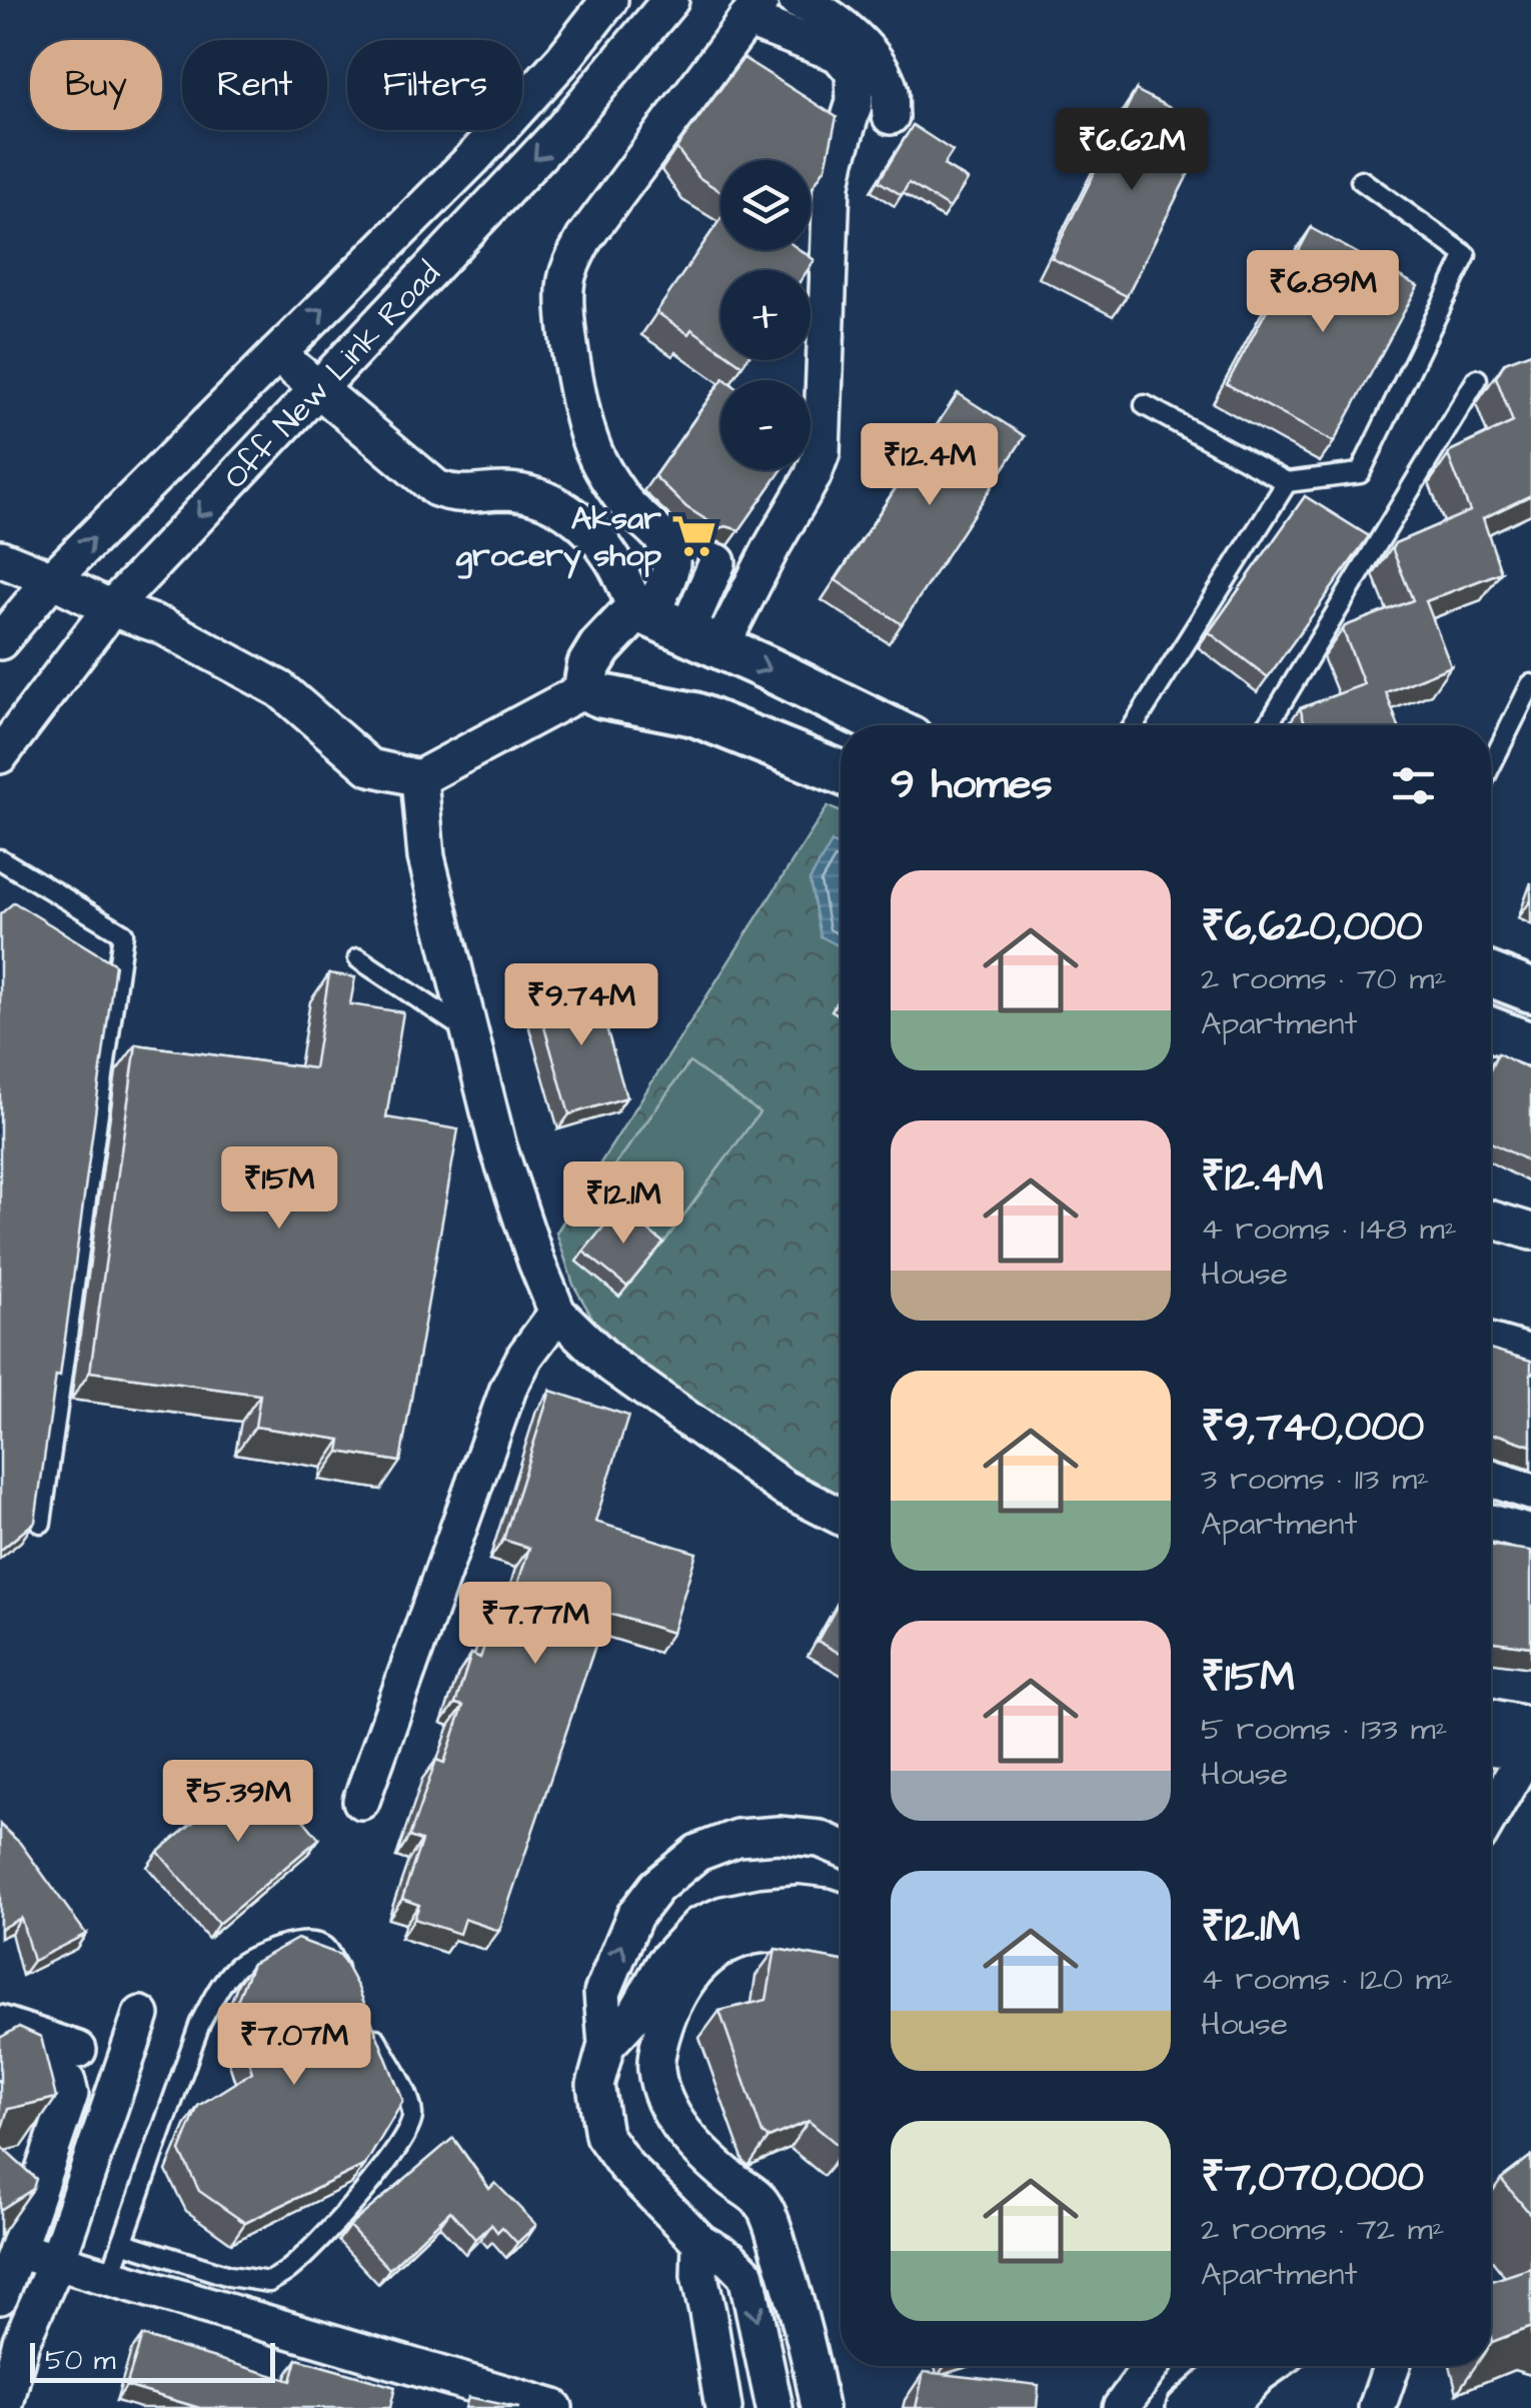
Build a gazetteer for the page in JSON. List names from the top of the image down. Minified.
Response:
{"streets":{"street":["Off New Link Road"]},"places":{"supermarket":["Aksar grocery shop"]},"scale_bar":"50 m","page":{"chip":["Buy","Rent","Filters"],"price":["₹6.62M","₹6.89M","₹12.4M","₹9.74M","₹15M","₹12.1M","₹7.77M","₹5.39M","₹7.07M"],"map_buttons":["+","−"],"heading":"9 homes","list":[{"name":"₹6,620,000","note":"2 rooms · 70 m² · Apartment"},{"name":"₹12.4M","note":"4 rooms · 148 m² · House"},{"name":"₹9,740,000","note":"3 rooms · 113 m² · Apartment"},{"name":"₹15M","note":"5 rooms · 133 m² · House"},{"name":"₹12.1M","note":"4 rooms · 120 m² · House"},{"name":"₹7,070,000","note":"2 rooms · 72 m² · Apartment"}],"scale":"50 m"}}
